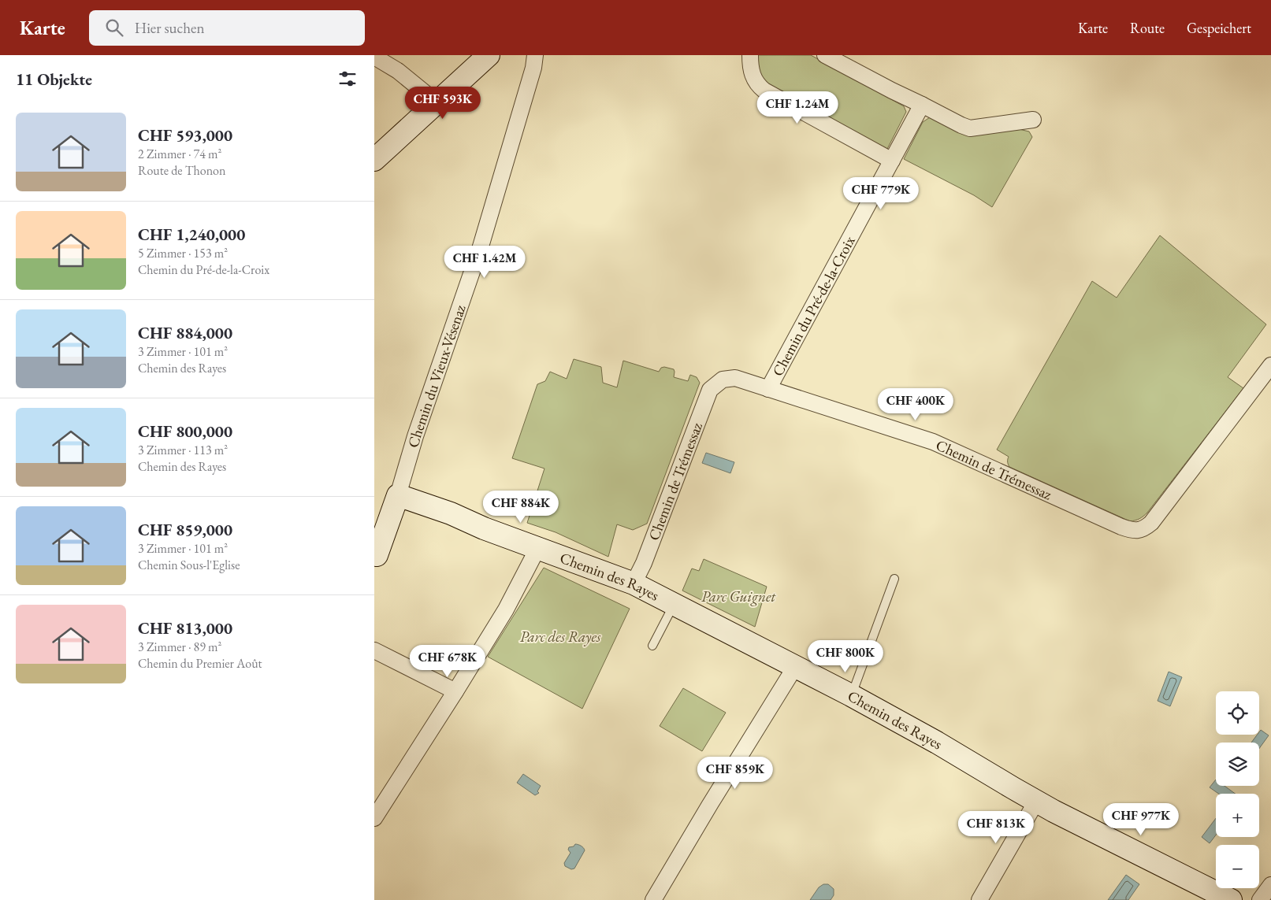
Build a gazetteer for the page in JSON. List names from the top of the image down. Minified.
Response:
{"streets":{"street":["Chemin du Pré-de-la-Croix","Chemin du Vieux-Vésenaz","Chemin de Trémessaz","Chemin des Rayes"]},"crossings":[["Chemin du Pré-de-la-Croix","Chemin de Trémessaz"],["Chemin du Vieux-Vésenaz","Chemin des Rayes"],["Chemin de Trémessaz","Chemin des Rayes"]],"parks":["Parc Guignet","Parc des Rayes"],"page":{"header":"Karte","search":"Hier suchen","nav":["Karte","Route","Gespeichert"],"heading":"11 Objekte","price":["CHF 593K","CHF 1.24M","CHF 779K","CHF 1.42M","CHF 400K","CHF 884K","CHF 800K","CHF 678K","CHF 859K","CHF 977K","CHF 813K"],"list":[{"name":"CHF 593,000","note":"2 Zimmer · 74 m² · Route de Thonon"},{"name":"CHF 1,240,000","note":"5 Zimmer · 153 m² · Chemin du Pré-de-la-Croix"},{"name":"CHF 884,000","note":"3 Zimmer · 101 m² · Chemin des Rayes"},{"name":"CHF 800,000","note":"3 Zimmer · 113 m² · Chemin des Rayes"},{"name":"CHF 859,000","note":"3 Zimmer · 101 m² · Chemin Sous-l'Eglise"},{"name":"CHF 813,000","note":"3 Zimmer · 89 m² · Chemin du Premier Août"}],"map_buttons":["+","−"]}}
